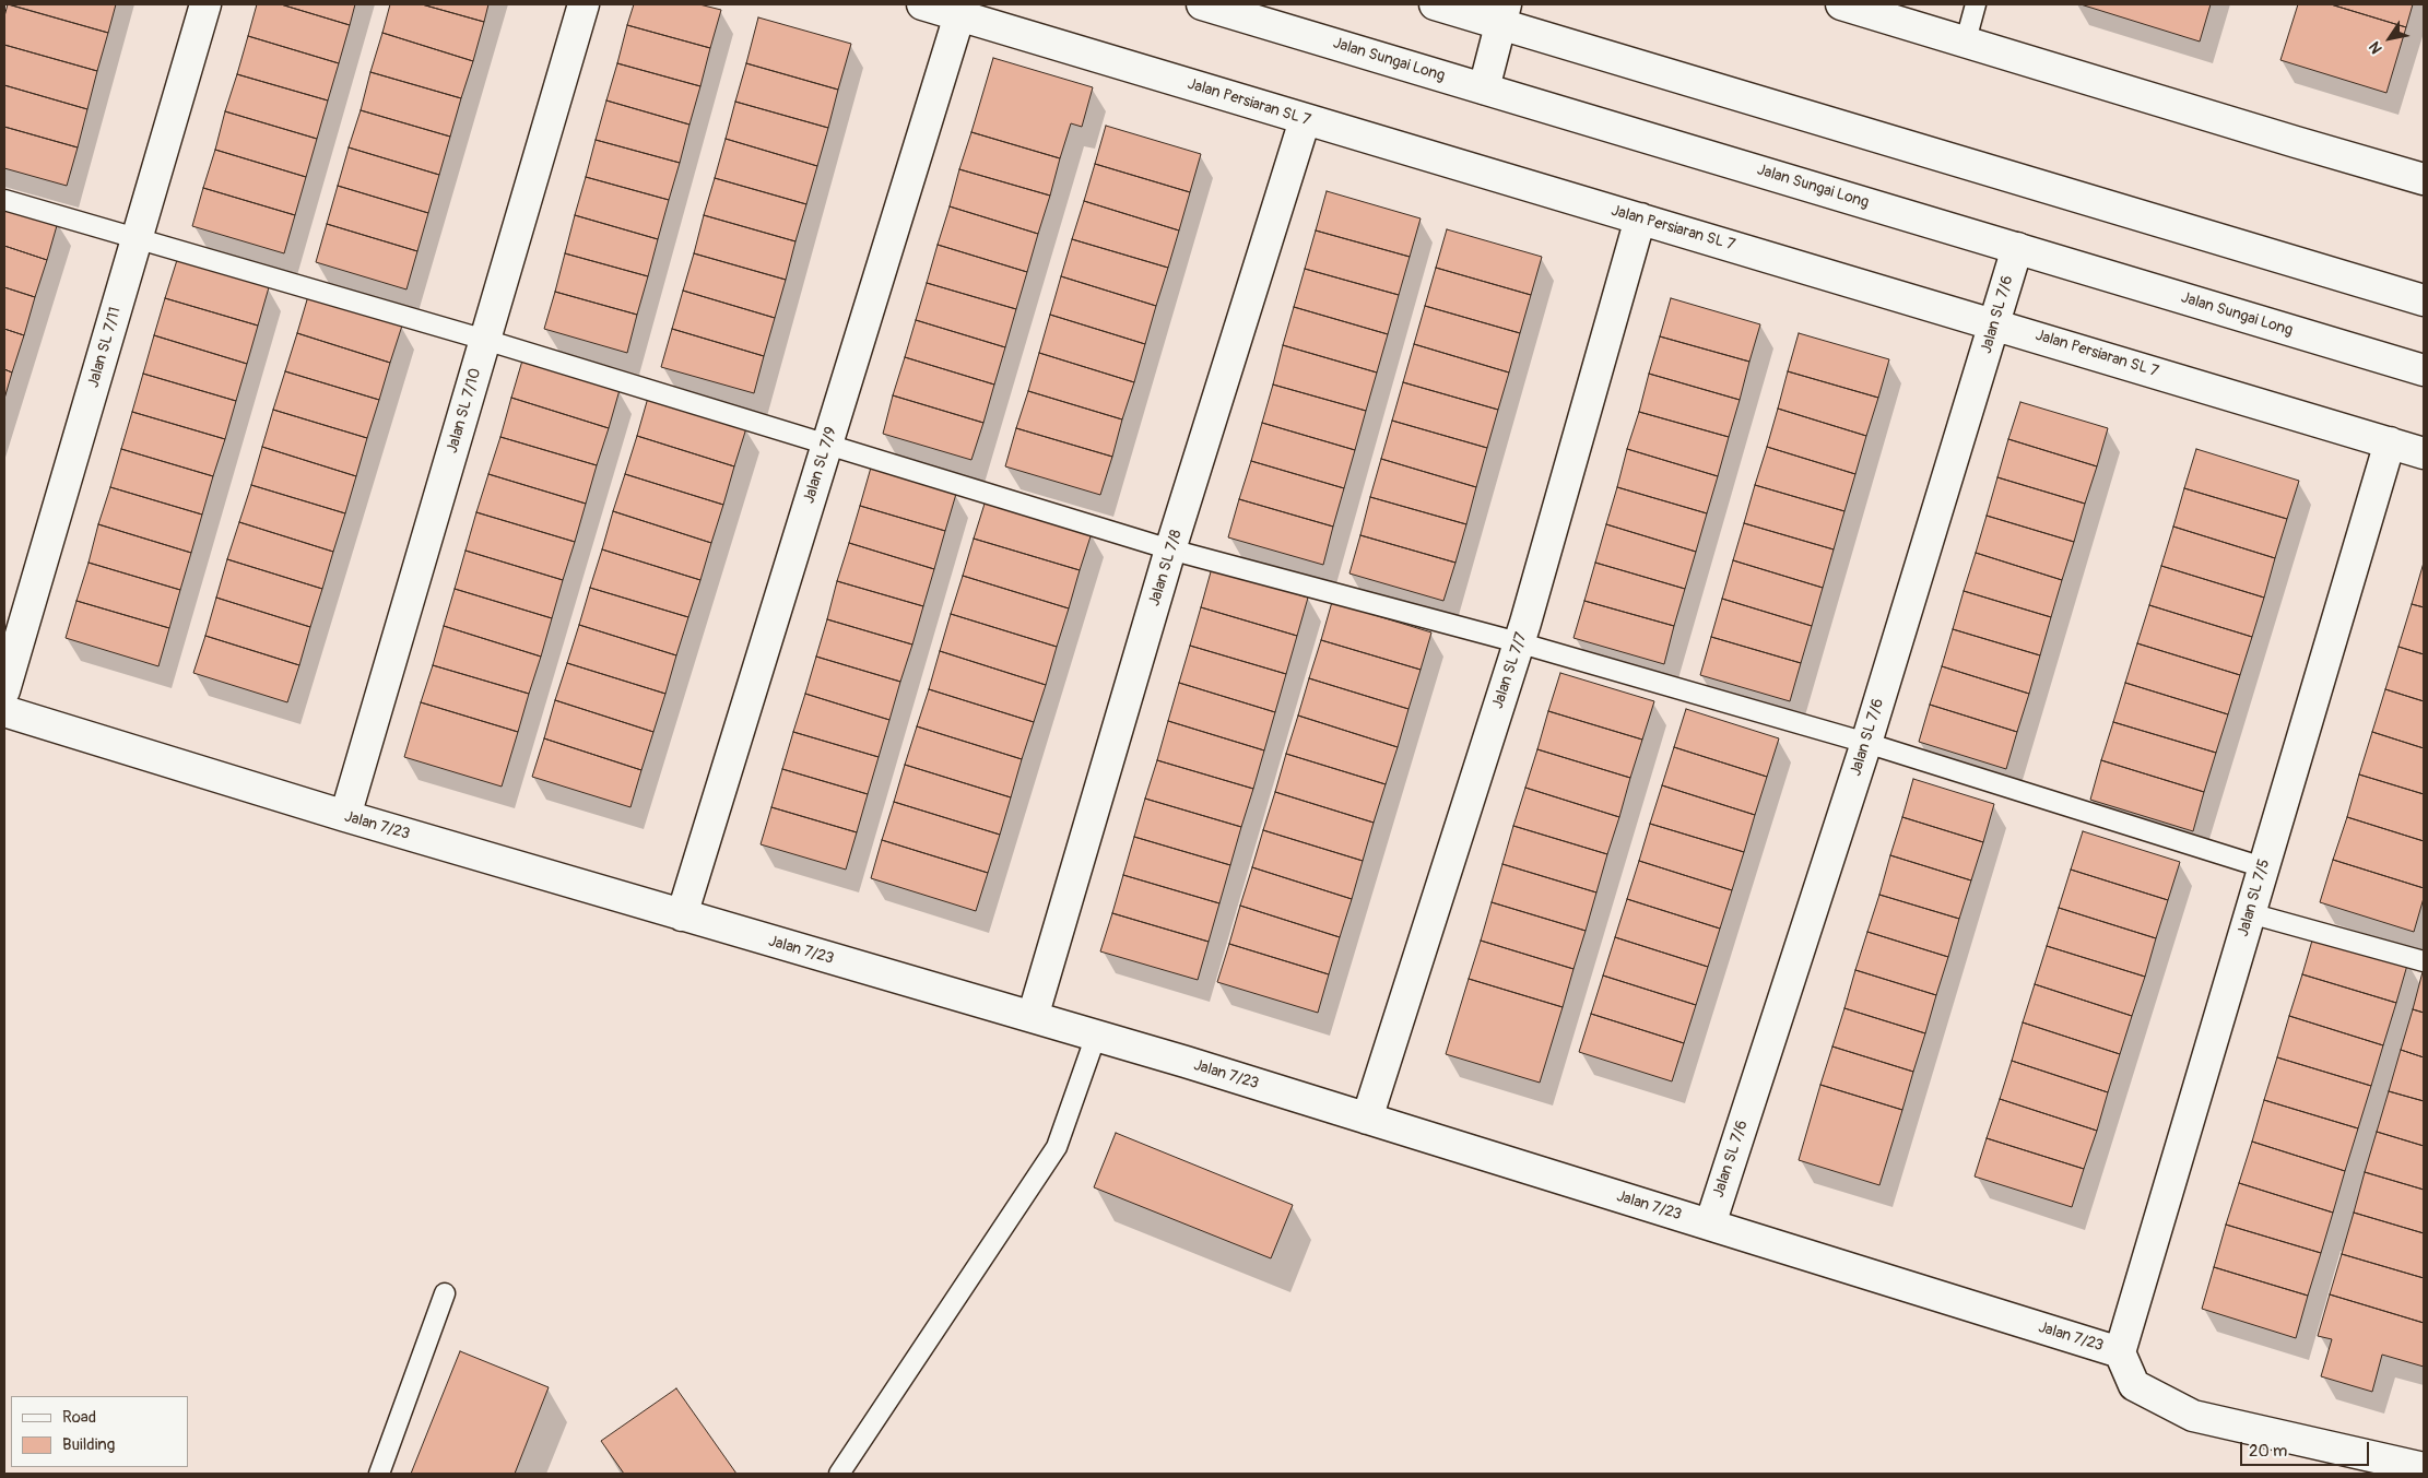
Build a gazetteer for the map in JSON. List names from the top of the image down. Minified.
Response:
{"streets":{"street":["Jalan Sungai Long","Jalan Persiaran SL 7","Jalan SL 7/6","Jalan SL 7/11","Jalan SL 7/10","Jalan SL 7/9","Jalan SL 7/8","Jalan SL 7/7","Jalan 7/23","Jalan SL 7/5"]},"crossings":[["Jalan Sungai Long","Jalan SL 7/6"],["Jalan Persiaran SL 7","Jalan SL 7/6"],["Jalan Persiaran SL 7","Jalan SL 7/9"],["Jalan Persiaran SL 7","Jalan SL 7/8"],["Jalan Persiaran SL 7","Jalan SL 7/7"],["Jalan Persiaran SL 7","Jalan SL 7/5"],["Jalan SL 7/6","Jalan 7/23"],["Jalan SL 7/10","Jalan 7/23"],["Jalan SL 7/9","Jalan 7/23"],["Jalan SL 7/8","Jalan 7/23"],["Jalan SL 7/7","Jalan 7/23"],["Jalan 7/23","Jalan SL 7/5"]],"legend":["Road","Building"],"scale_bar":"20 m","north":"bottom left"}
